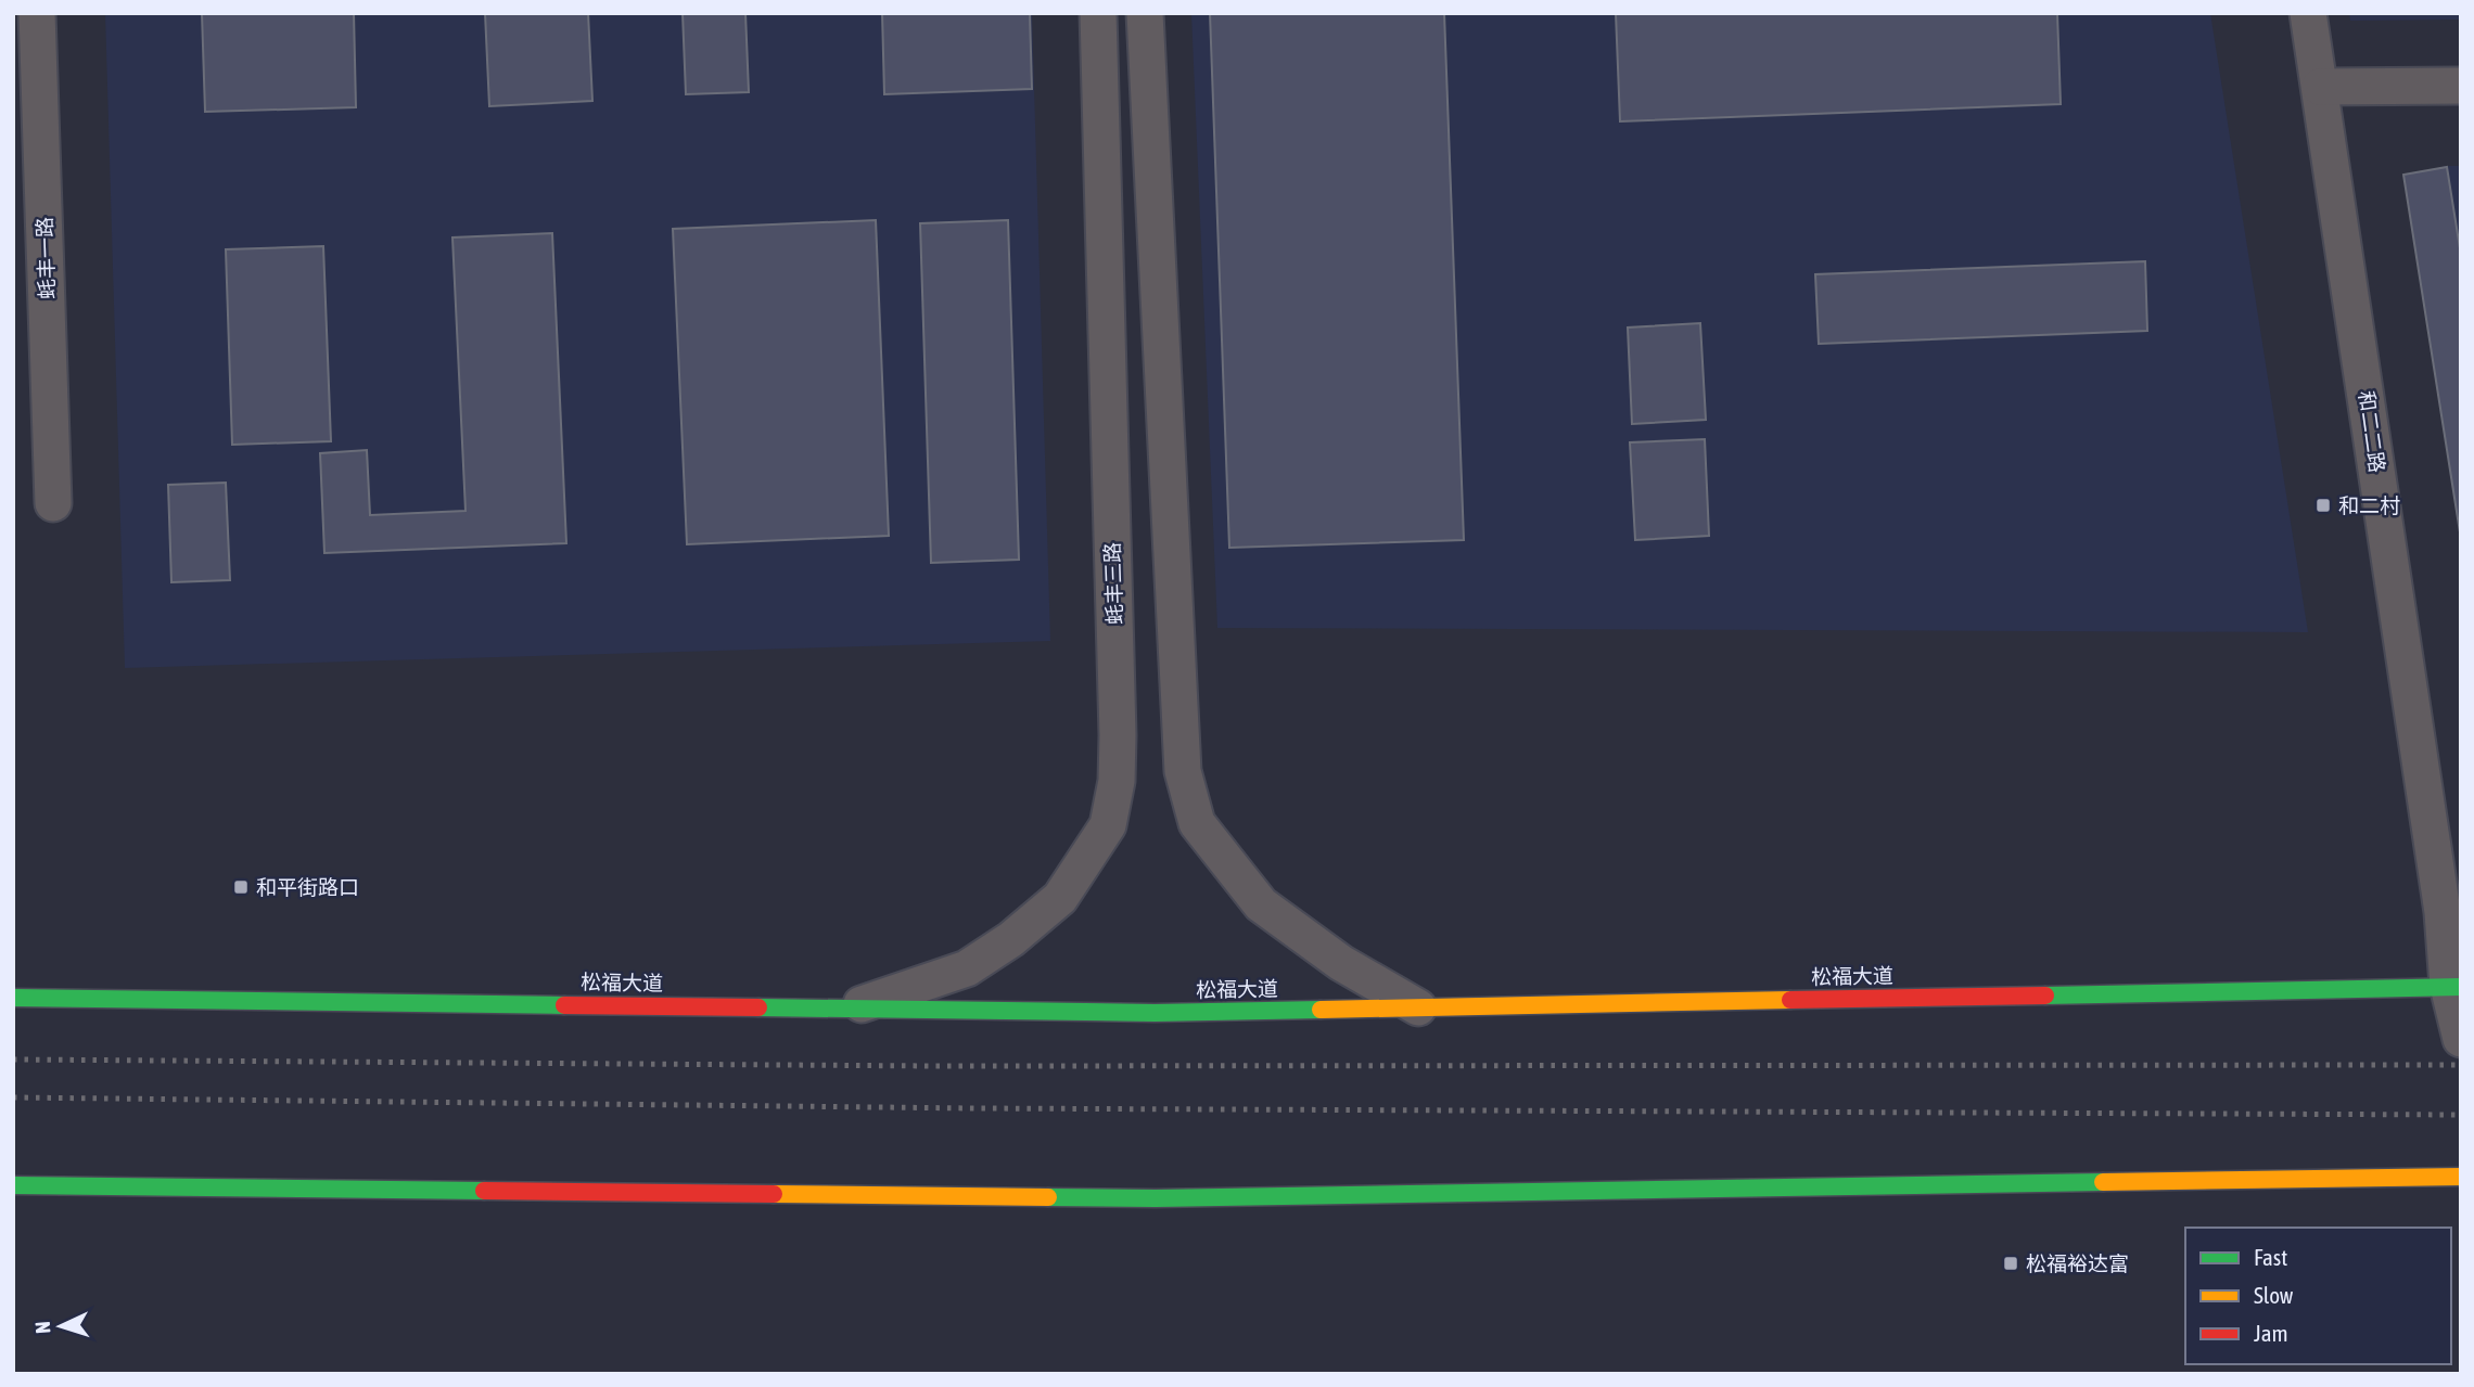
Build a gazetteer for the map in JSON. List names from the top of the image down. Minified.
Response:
{"streets":{"main road":["松福大道"],"street":["蚝丰一路","和二二路","蚝丰三路"]},"crossings":[["和二二路","松福大道"],["蚝丰三路","松福大道"]],"places":{"transit":["和二村","和平街路口","松福裕达富"]},"legend":["Fast","Slow","Jam"],"north":"left"}
